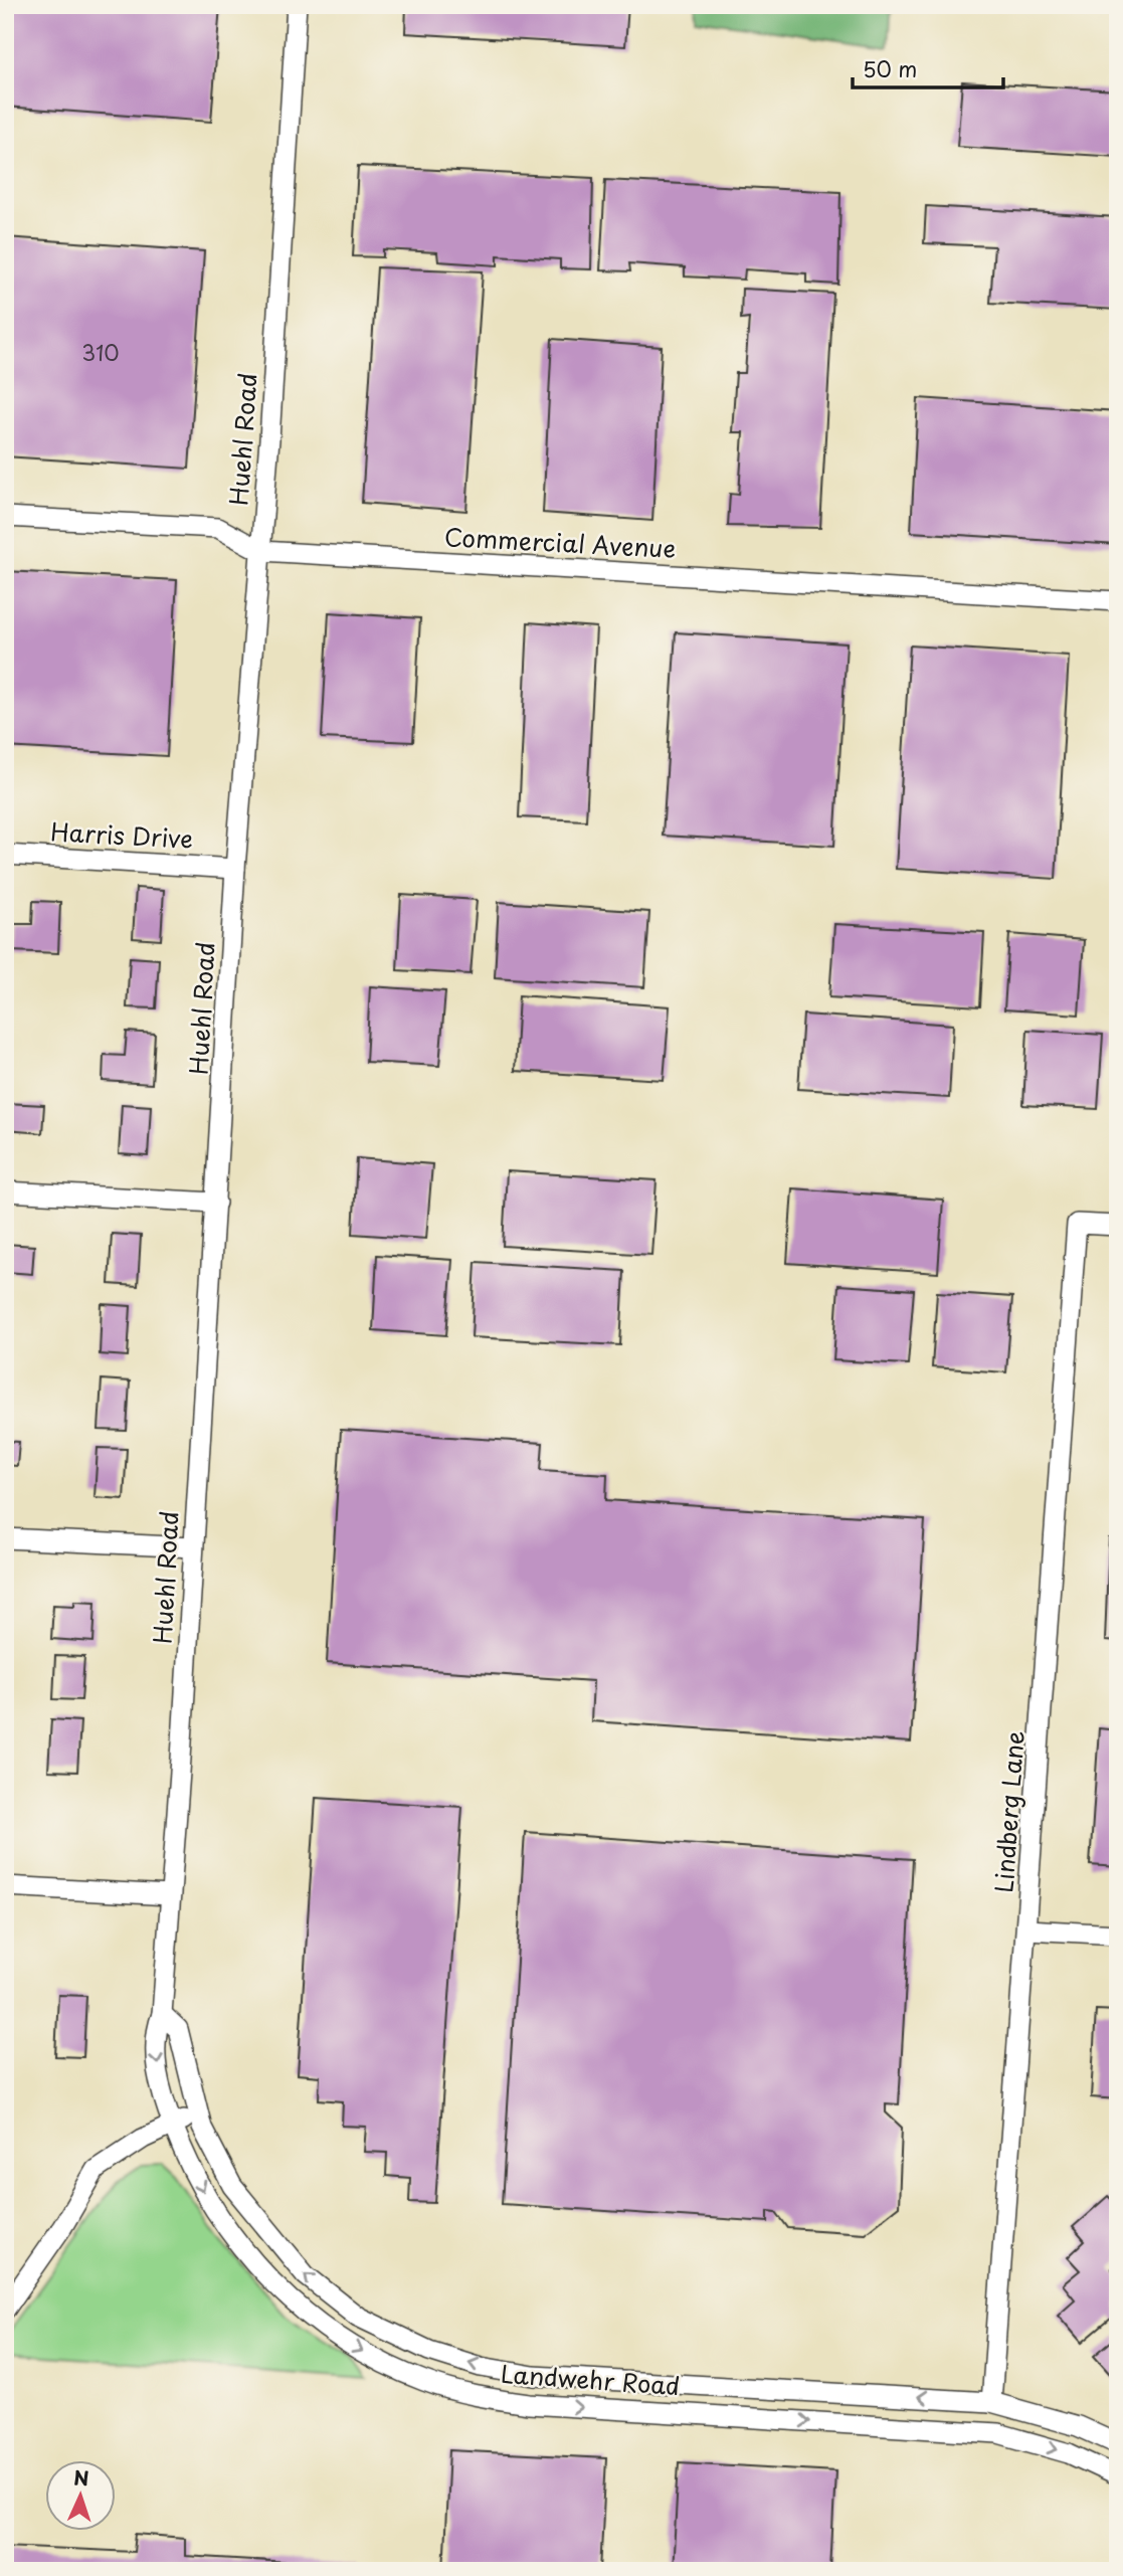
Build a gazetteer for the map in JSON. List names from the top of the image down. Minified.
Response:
{"streets":{"street":["Huehl Road","Commercial Avenue","Harris Drive","Lindberg Lane","Landwehr Road"]},"crossings":[["Huehl Road","Commercial Avenue"],["Huehl Road","Harris Drive"],["Huehl Road","Landwehr Road"],["Lindberg Lane","Landwehr Road"]],"house_numbers":["310"],"scale_bar":"50 m","north":"top"}
